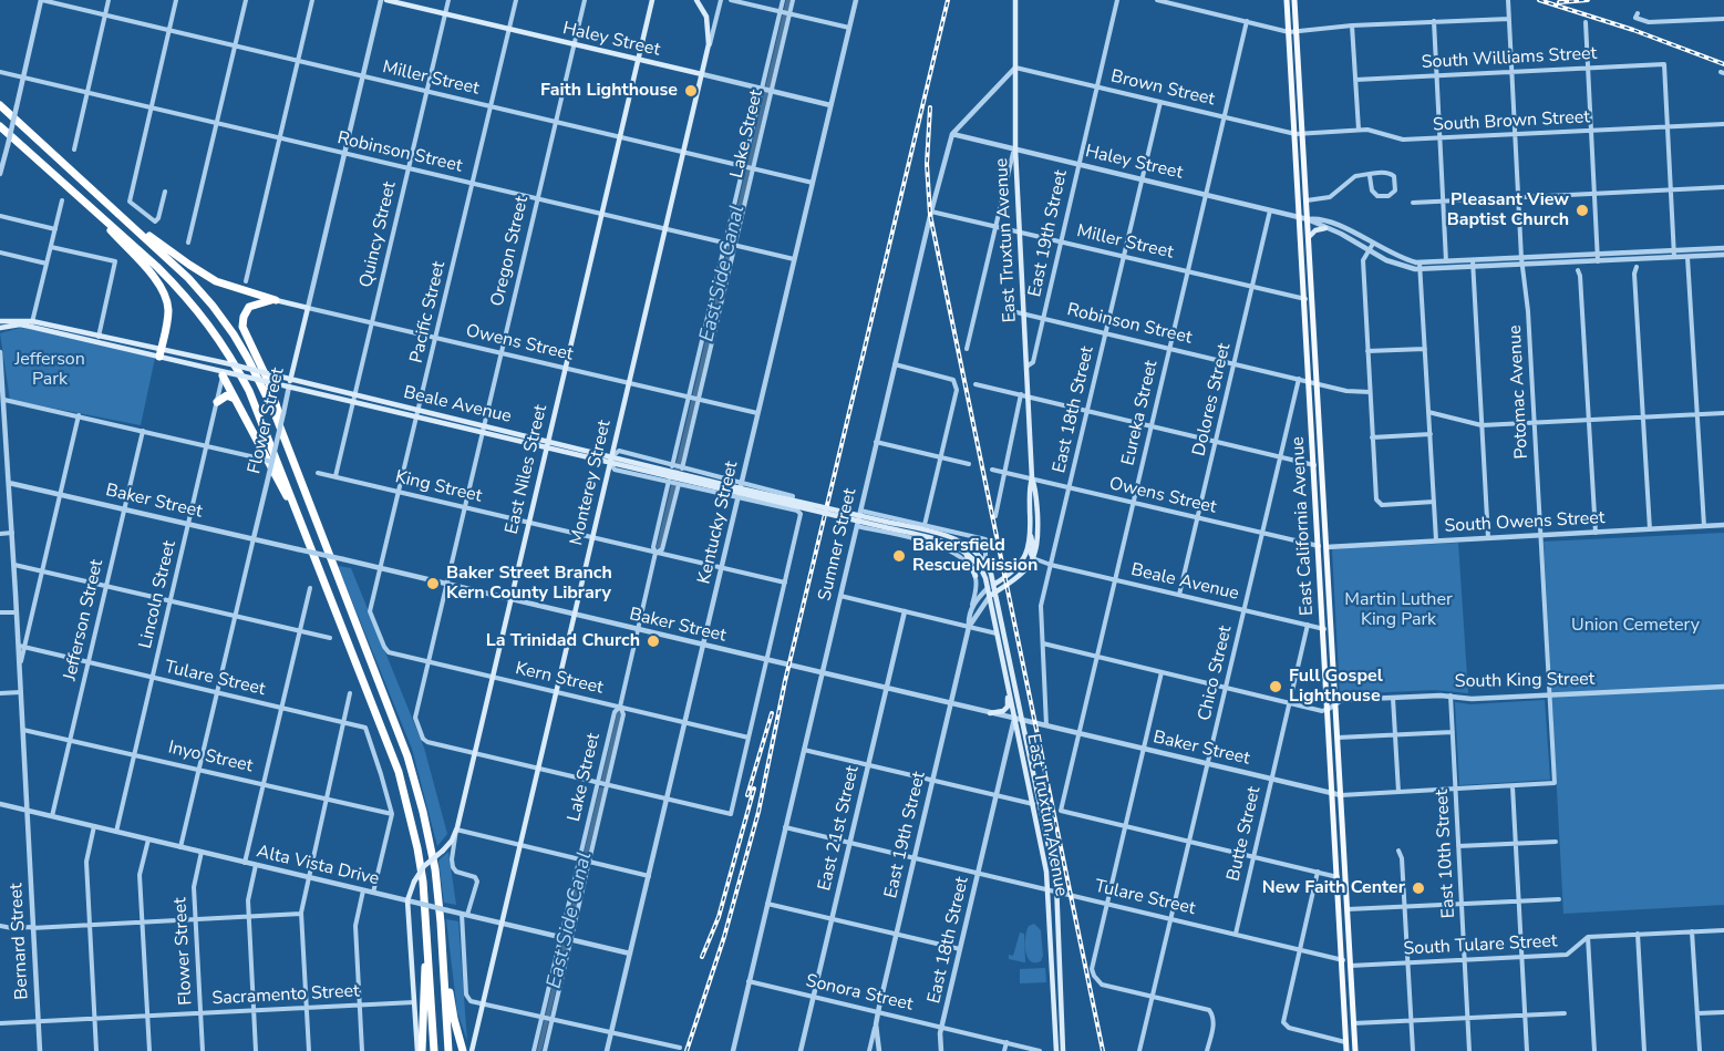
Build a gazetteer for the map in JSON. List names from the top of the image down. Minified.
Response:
{"streets":{"main road":["Haley Street","East Truxtun Avenue","Owens Street","Beale Avenue","Flower Street","East Niles Street","Monterey Street","East California Avenue","Lincoln Street"],"street":["South Williams Street","Miller Street","Brown Street","South Brown Street","Lake Street","Robinson Street","East 19th Street","Quincy Street","Oregon Street","Pacific Street","Potomac Avenue","Dolores Street","East 18th Street","Eureka Street","King Street","Baker Street","Kentucky Street","South Owens Street","Sumner Street","Jefferson Street","Chico Street","Tulare Street","Kern Street","South King Street","Inyo Street","East 21st Street","Butte Street","East 10th Street","Alta Vista Drive","Bernard Street","South Tulare Street","Sonora Street","Sacramento Street"]},"crossings":[["Haley Street","Lake Street"],["Haley Street","East 19th Street"],["Haley Street","Quincy Street"],["Haley Street","East Truxtun Avenue"],["Haley Street","Oregon Street"],["Haley Street","Pacific Street"],["Haley Street","Dolores Street"],["Haley Street","East 18th Street"],["Haley Street","Eureka Street"],["Haley Street","East Niles Street"],["Haley Street","Monterey Street"],["Haley Street","Kentucky Street"],["Haley Street","East California Avenue"],["Haley Street","Sumner Street"],["South Williams Street","South Brown Street"],["South Williams Street","Potomac Avenue"],["Miller Street","Lake Street"],["Miller Street","East 19th Street"],["Miller Street","Quincy Street"],["Miller Street","East Truxtun Avenue"],["Miller Street","Oregon Street"],["Miller Street","Pacific Street"],["Miller Street","Dolores Street"],["Miller Street","East 18th Street"],["Miller Street","Eureka Street"],["Miller Street","Flower Street"],["Miller Street","East Niles Street"],["Miller Street","Monterey Street"],["Miller Street","Kentucky Street"],["Miller Street","East California Avenue"],["Miller Street","Sumner Street"],["Brown Street","South Brown Street"],["Brown Street","East 19th Street"],["Brown Street","East Truxtun Avenue"],["Brown Street","East 18th Street"],["Brown Street","Eureka Street"],["Brown Street","East California Avenue"],["Brown Street","Sumner Street"],["South Brown Street","Potomac Avenue"],["South Brown Street","East California Avenue"],["Lake Street","Robinson Street"],["Lake Street","Owens Street"],["Lake Street","King Street"],["Lake Street","Baker Street"],["Lake Street","Kern Street"],["Lake Street","Alta Vista Drive"],["Robinson Street","East 19th Street"],["Robinson Street","Quincy Street"],["Robinson Street","East Truxtun Avenue"],["Robinson Street","Oregon Street"],["Robinson Street","Pacific Street"],["Robinson Street","Dolores Street"],["Robinson Street","East 18th Street"],["Robinson Street","Eureka Street"],["Robinson Street","Flower Street"],["Robinson Street","East Niles Street"],["Robinson Street","Monterey Street"],["Robinson Street","Kentucky Street"],["Robinson Street","East California Avenue"],["Robinson Street","Chico Street"],["East 19th Street","East Truxtun Avenue"],["East 19th Street","Baker Street"],["East 19th Street","Tulare Street"],["East 19th Street","Sonora Street"],["Quincy Street","Owens Street"],["Quincy Street","Beale Avenue"],["Quincy Street","King Street"],["East Truxtun Avenue","Owens Street"],["East Truxtun Avenue","Beale Avenue"],["East Truxtun Avenue","East 18th Street"],["East Truxtun Avenue","Baker Street"],["East Truxtun Avenue","Sumner Street"],["East Truxtun Avenue","Tulare Street"],["Oregon Street","Owens Street"],["Oregon Street","Beale Avenue"],["Oregon Street","East Niles Street"],["Oregon Street","King Street"],["Oregon Street","Baker Street"],["Oregon Street","Kern Street"],["Pacific Street","Owens Street"],["Pacific Street","Beale Avenue"],["Pacific Street","King Street"],["Pacific Street","Baker Street"],["Pacific Street","Kern Street"],["Owens Street","Dolores Street"],["Owens Street","East 18th Street"],["Owens Street","Eureka Street"],["Owens Street","Flower Street"],["Owens Street","East Niles Street"],["Owens Street","Monterey Street"],["Owens Street","Kentucky Street"],["Owens Street","South Owens Street"],["Owens Street","East California Avenue"],["Owens Street","Chico Street"],["Potomac Avenue","South Owens Street"],["Potomac Avenue","South King Street"],["Dolores Street","Beale Avenue"],["Beale Avenue","East 18th Street"],["Beale Avenue","Eureka Street"],["Beale Avenue","Flower Street"],["Beale Avenue","East Niles Street"],["Beale Avenue","Monterey Street"],["Beale Avenue","East California Avenue"],["Beale Avenue","Lincoln Street"],["Beale Avenue","Chico Street"],["Beale Avenue","Butte Street"],["East 18th Street","Baker Street"],["East 18th Street","Tulare Street"],["East 18th Street","Sonora Street"],["Eureka Street","Baker Street"],["Flower Street","Baker Street"],["Flower Street","Tulare Street"],["Flower Street","Inyo Street"],["Flower Street","Alta Vista Drive"],["Flower Street","Sacramento Street"],["East Niles Street","King Street"],["East Niles Street","Baker Street"],["East Niles Street","Kern Street"],["East Niles Street","Alta Vista Drive"],["East Niles Street","Sacramento Street"],["Monterey Street","King Street"],["Monterey Street","Baker Street"],["Monterey Street","Kern Street"],["Monterey Street","Alta Vista Drive"],["King Street","Kentucky Street"],["Baker Street","Kentucky Street"],["Baker Street","East California Avenue"],["Baker Street","Sumner Street"],["Baker Street","Lincoln Street"],["Baker Street","Jefferson Street"],["Baker Street","Chico Street"],["Baker Street","East 21st Street"],["Baker Street","Butte Street"],["Baker Street","Bernard Street"],["Kentucky Street","Kern Street"],["Kentucky Street","Alta Vista Drive"],["South Owens Street","East California Avenue"],["East California Avenue","Tulare Street"],["East California Avenue","South King Street"],["East California Avenue","South Tulare Street"],["Sumner Street","Tulare Street"],["Sumner Street","Sonora Street"],["Lincoln Street","Tulare Street"],["Lincoln Street","Inyo Street"],["Lincoln Street","Alta Vista Drive"],["Jefferson Street","Tulare Street"],["Jefferson Street","Inyo Street"],["Jefferson Street","Alta Vista Drive"],["Chico Street","Tulare Street"],["Tulare Street","Inyo Street"],["Tulare Street","East 21st Street"],["Tulare Street","Butte Street"],["Tulare Street","Bernard Street"],["South King Street","East 10th Street"],["Inyo Street","Bernard Street"],["East 21st Street","Sonora Street"],["East 10th Street","South Tulare Street"],["Alta Vista Drive","Bernard Street"],["Bernard Street","Sacramento Street"]],"water":["East Side Canal"],"parks":["Jefferson Park","Martin Luther King Park","Union Cemetery"],"places":["Faith Lighthouse","Pleasant View Baptist Church","Bakersfield Rescue Mission","Baker Street Branch Kern County Library","La Trinidad Church","Full Gospel Lighthouse","New Faith Center"]}
